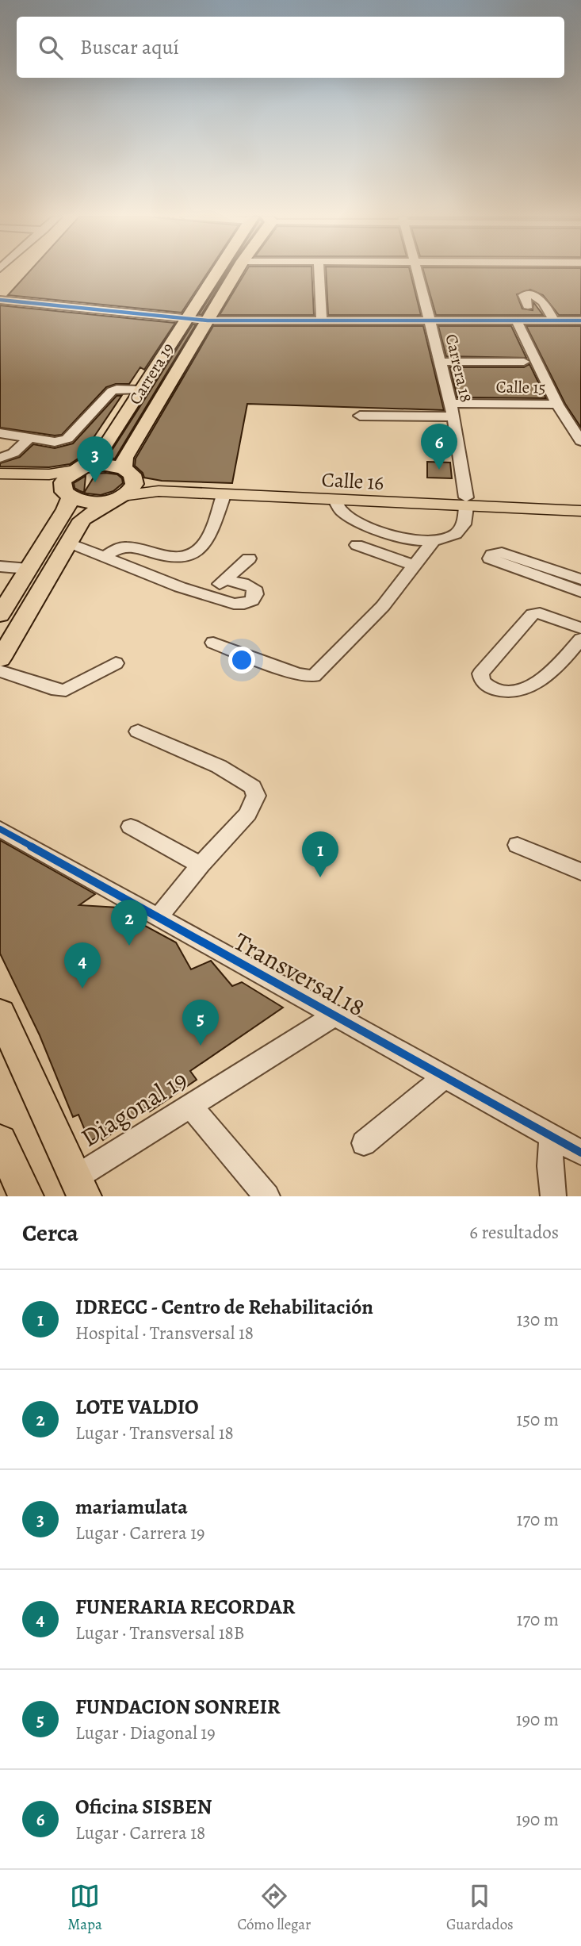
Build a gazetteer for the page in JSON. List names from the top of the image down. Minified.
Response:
{"streets":{"highway":["Carrera 19"],"main road":["Calle 16"],"street":["Carrera 18","Calle 15","Transversal 18","Diagonal 19"]},"crossings":[["Carrera 18","Calle 15"],["Carrera 18","Calle 16"],["Carrera 19","Calle 16"],["Transversal 18","Diagonal 19"]],"page":{"search":"Buscar aquí","pins":["6","3","1","2","4","5"],"heading":["Cerca","6 resultados"],"list":[{"mark":"1","name":"IDRECC - Centro de Rehabilitación","note":"Hospital · Transversal 18","value":"130 m"},{"mark":"2","name":"LOTE VALDIO","note":"Lugar · Transversal 18","value":"150 m"},{"mark":"3","name":"mariamulata","note":"Lugar · Carrera 19","value":"170 m"},{"mark":"4","name":"FUNERARIA RECORDAR","note":"Lugar · Transversal 18B","value":"170 m"},{"mark":"5","name":"FUNDACION SONREIR","note":"Lugar · Diagonal 19","value":"190 m"},{"mark":"6","name":"Oficina SISBEN","note":"Lugar · Carrera 18","value":"190 m"}],"nav":["Mapa","Cómo llegar","Guardados"]}}
